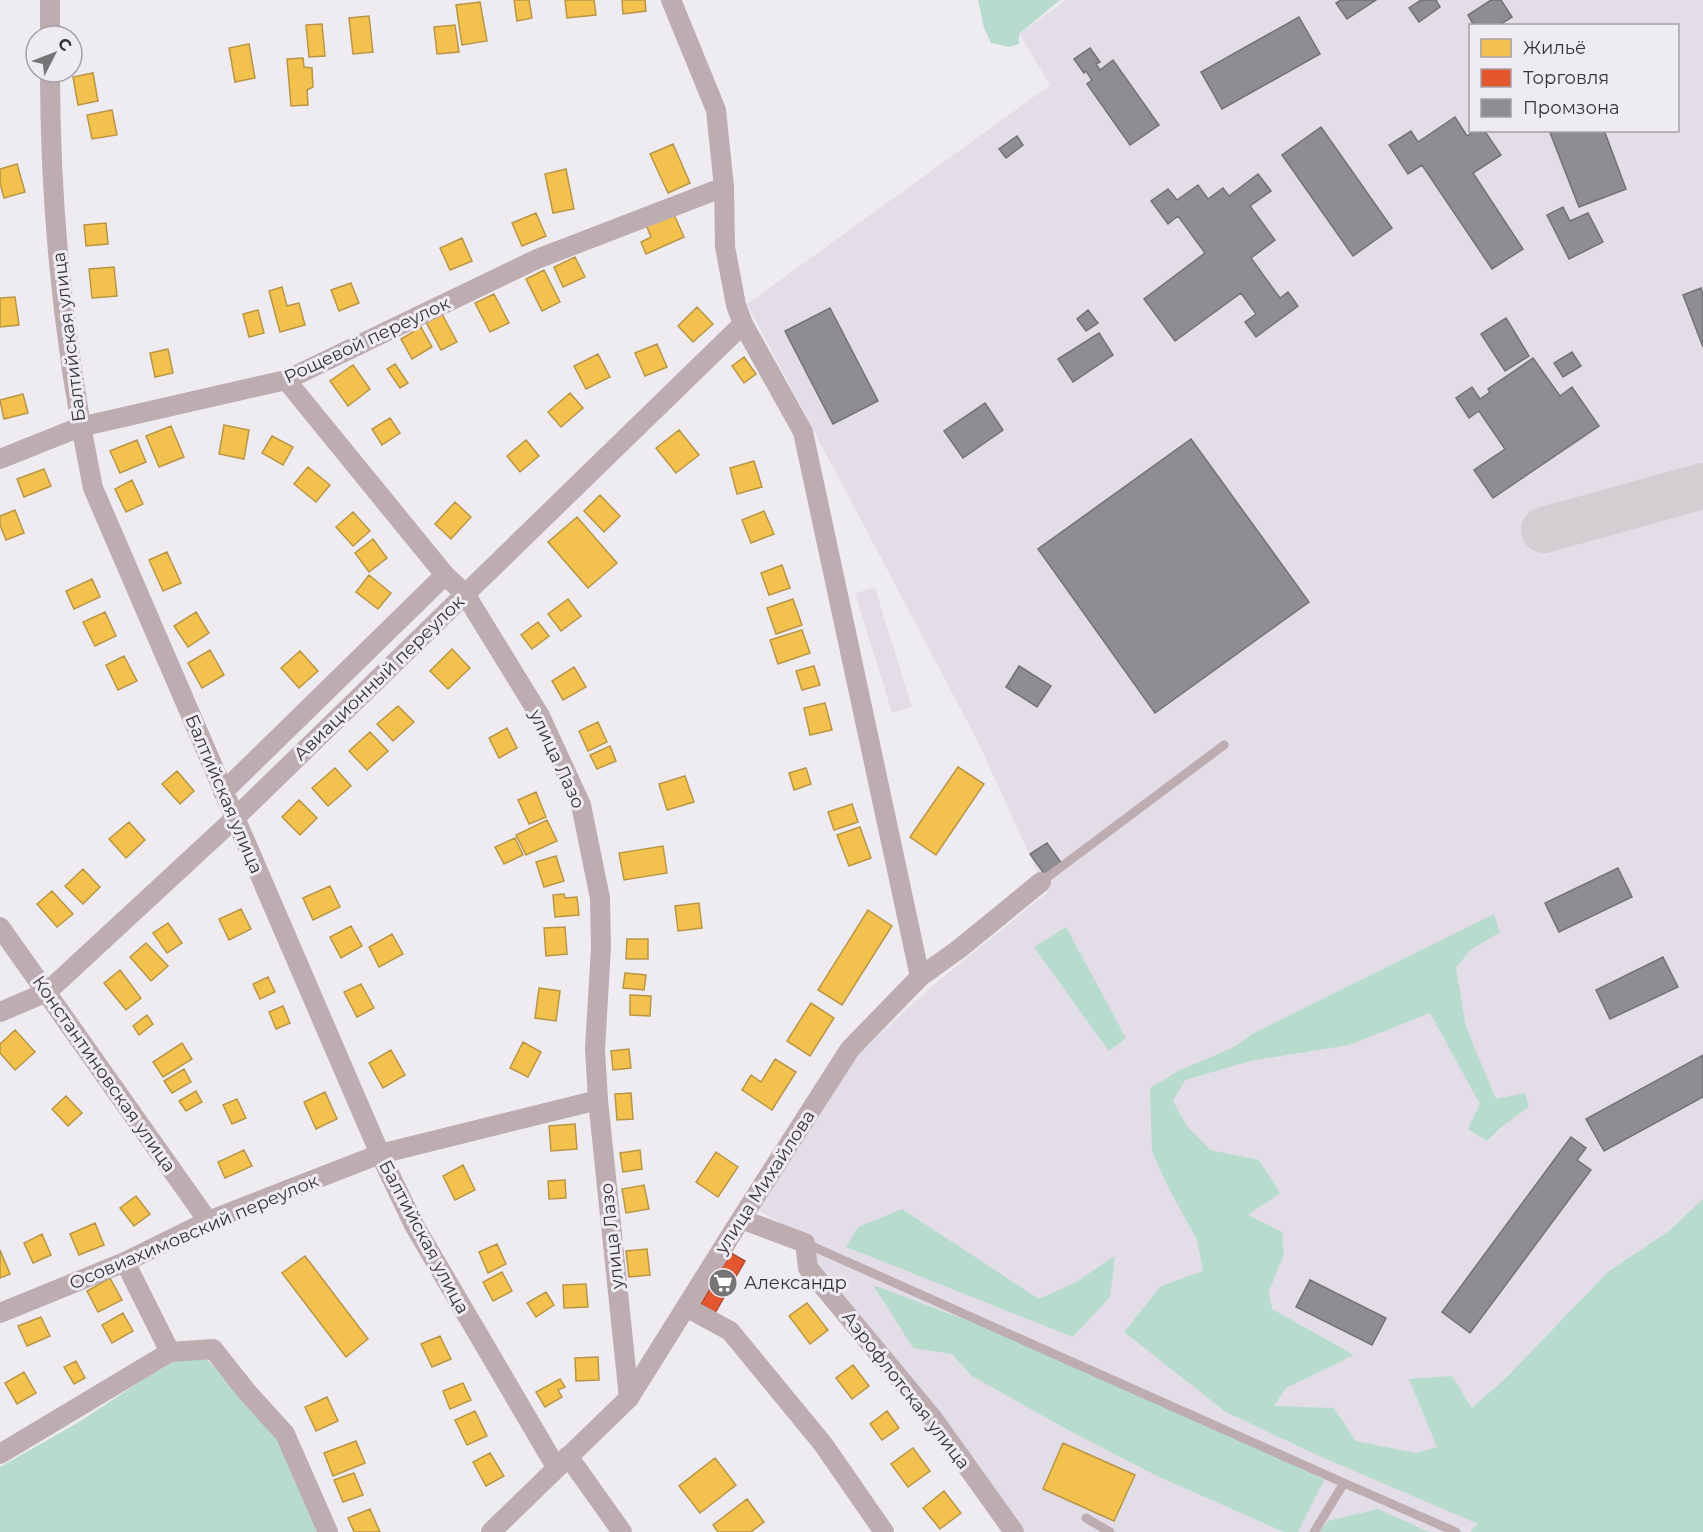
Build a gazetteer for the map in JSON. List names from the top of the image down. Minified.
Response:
{"streets":{"street":["Балтийская улица","Рощевой переулок","Авиационный переулок","улица Лазо","Константиновская улица","улица Михайлова","Осовиахимовский переулок","Аэрофлотская улица"]},"crossings":[["Балтийская улица","Рощевой переулок"],["Балтийская улица","Авиационный переулок"],["Балтийская улица","улица Михайлова"],["Балтийская улица","Осовиахимовский переулок"],["Рощевой переулок","улица Лазо"],["Авиационный переулок","улица Лазо"],["Авиационный переулок","Константиновская улица"],["улица Лазо","улица Михайлова"],["улица Лазо","Осовиахимовский переулок"],["Константиновская улица","Осовиахимовский переулок"]],"places":{"supermarket":["Александр"]},"legend":["Жильё","Торговля","Промзона"],"north":"top right"}
